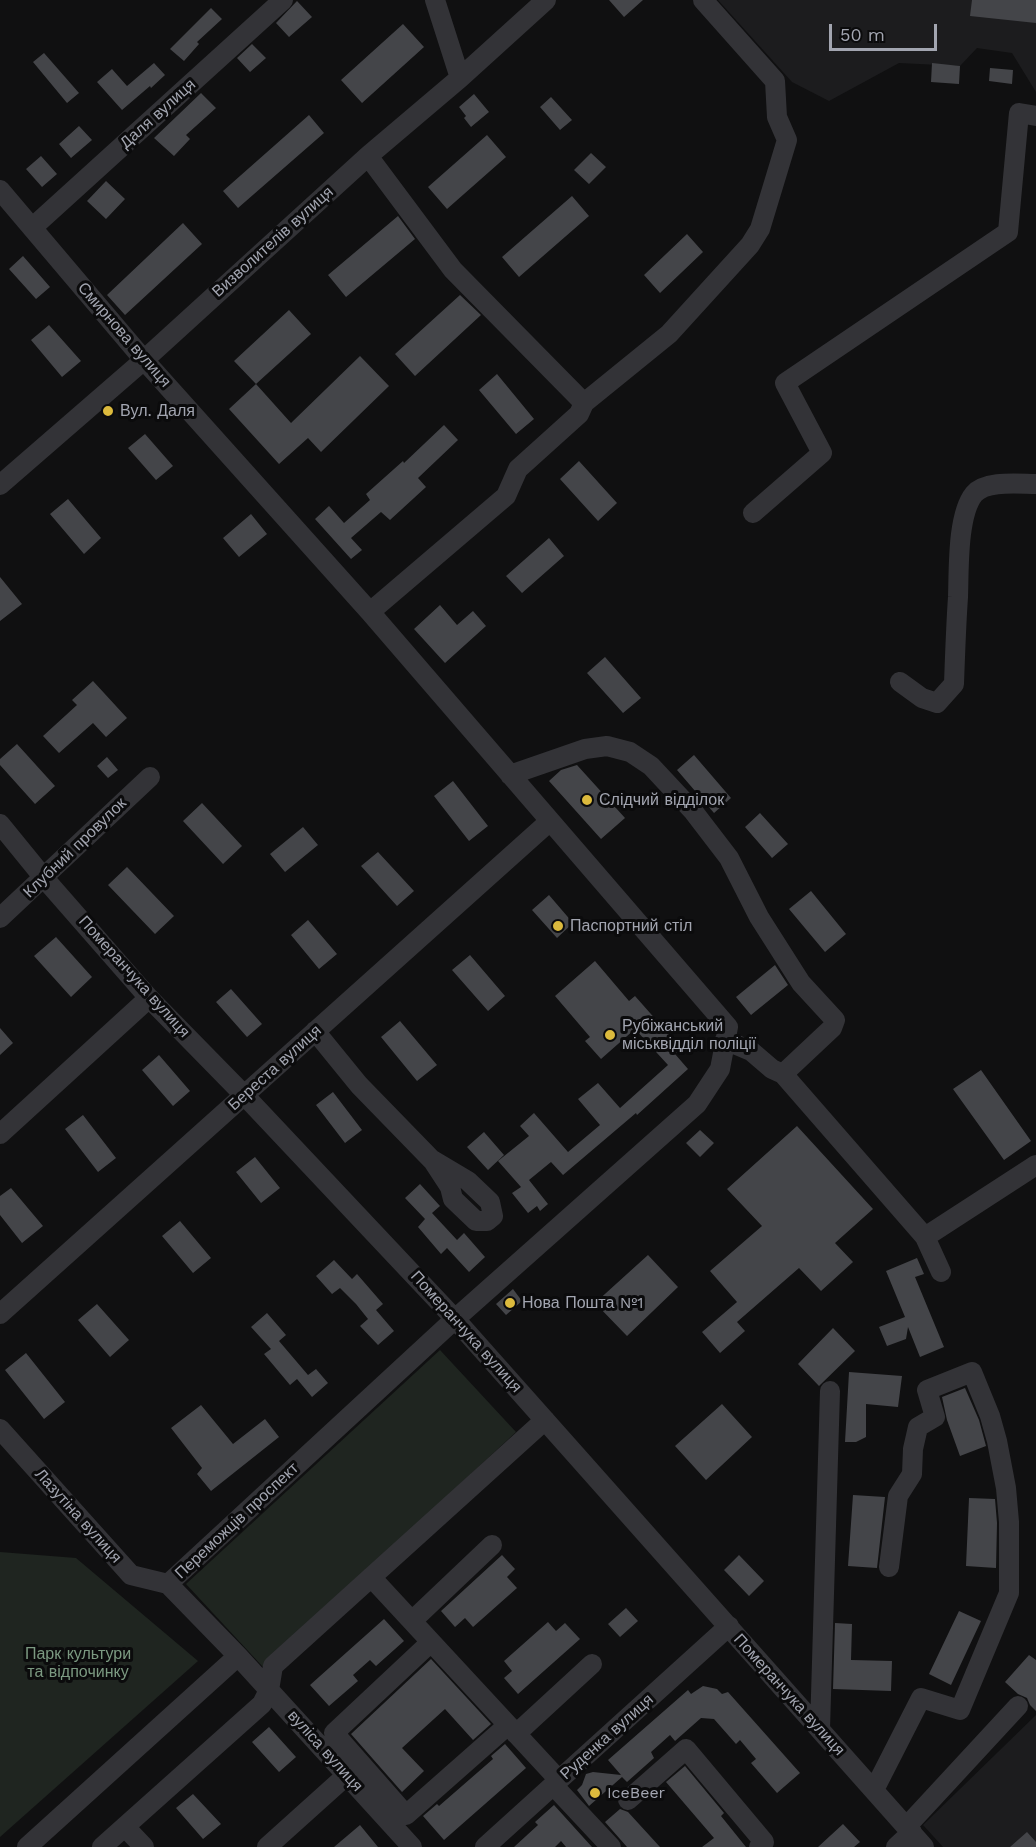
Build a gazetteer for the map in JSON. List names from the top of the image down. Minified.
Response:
{"streets":{"street":["Даля вулиця","Визволителів вулиця","Смирнова вулиця","Клубний провулок","Померанчука вулиця","Береста вулиця","Лазутіна вулиця","Переможців проспект","Руденка вулиця","вуліса вулиця"]},"crossings":[["Даля вулиця","Смирнова вулиця"],["Визволителів вулиця","Смирнова вулиця"],["Смирнова вулиця","Береста вулиця"],["Смирнова вулиця","Переможців проспект"],["Клубний провулок","Померанчука вулиця"],["Померанчука вулиця","Береста вулиця"],["Померанчука вулиця","Переможців проспект"],["Померанчука вулиця","Руденка вулиця"],["Лазутіна вулиця","Переможців проспект"],["Переможців проспект","вуліса вулиця"]],"parks":["Парк культури та відпочинку"],"places":["Вул. Даля","Слідчий відділок","Паспортний стіл","Рубіжанський міськвідділ поліції","Нова Пошта №1","IceBeer"],"scale_bar":"50 m"}
